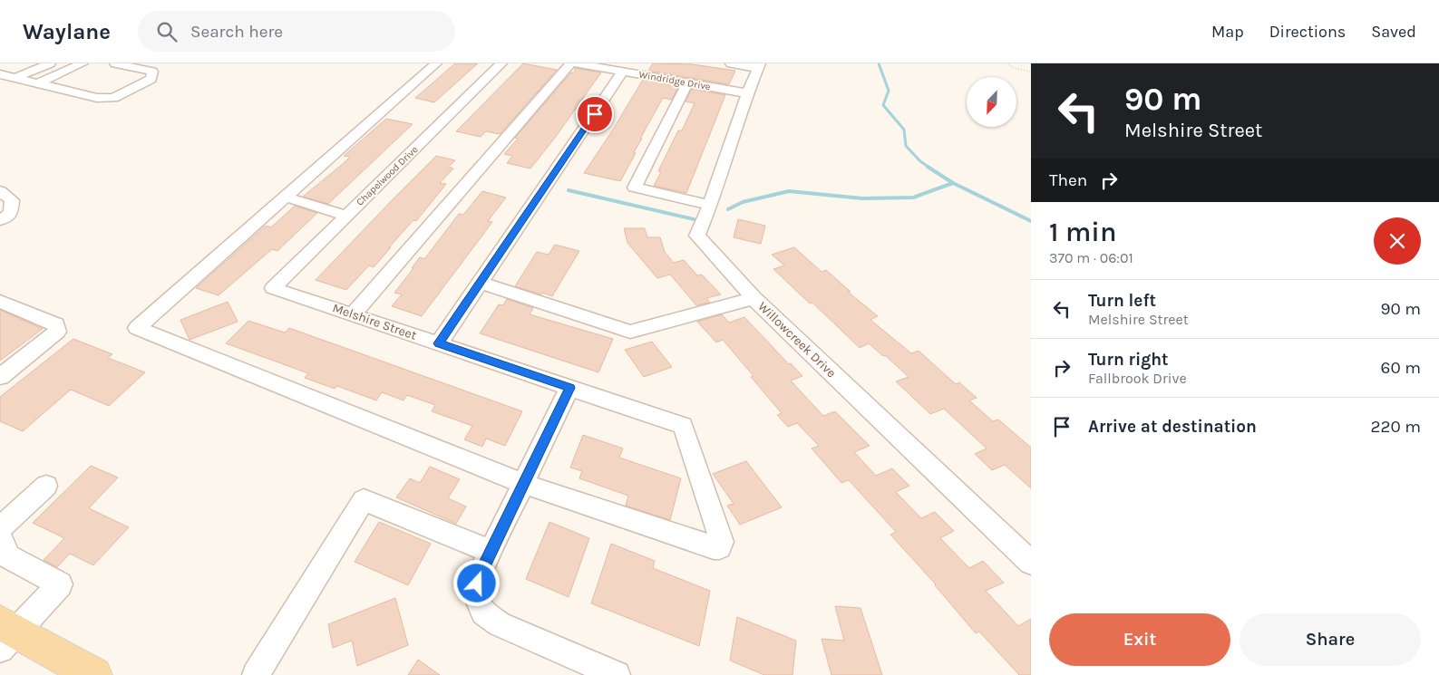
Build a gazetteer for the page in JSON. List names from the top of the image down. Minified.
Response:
{"streets":{"street":["Windridge Drive","Chapelwood Drive","Melshire Street","Willowcreek Drive"]},"crossings":[["Windridge Drive","Willowcreek Drive"],["Chapelwood Drive","Melshire Street"]],"north":"bottom left","page":{"header":"Waylane","search":"Search here","nav":["Map","Directions","Saved"],"turn":["90 m","Melshire Street"],"then":"Then","heading":["1 min","370 m · 06:01"],"list":[{"name":"Turn left","note":"Melshire Street","value":"90 m"},{"name":"Turn right","note":"Fallbrook Drive","value":"60 m"},{"name":"Arrive at destination","value":"220 m"}],"buttons":["Exit","Share"]}}
